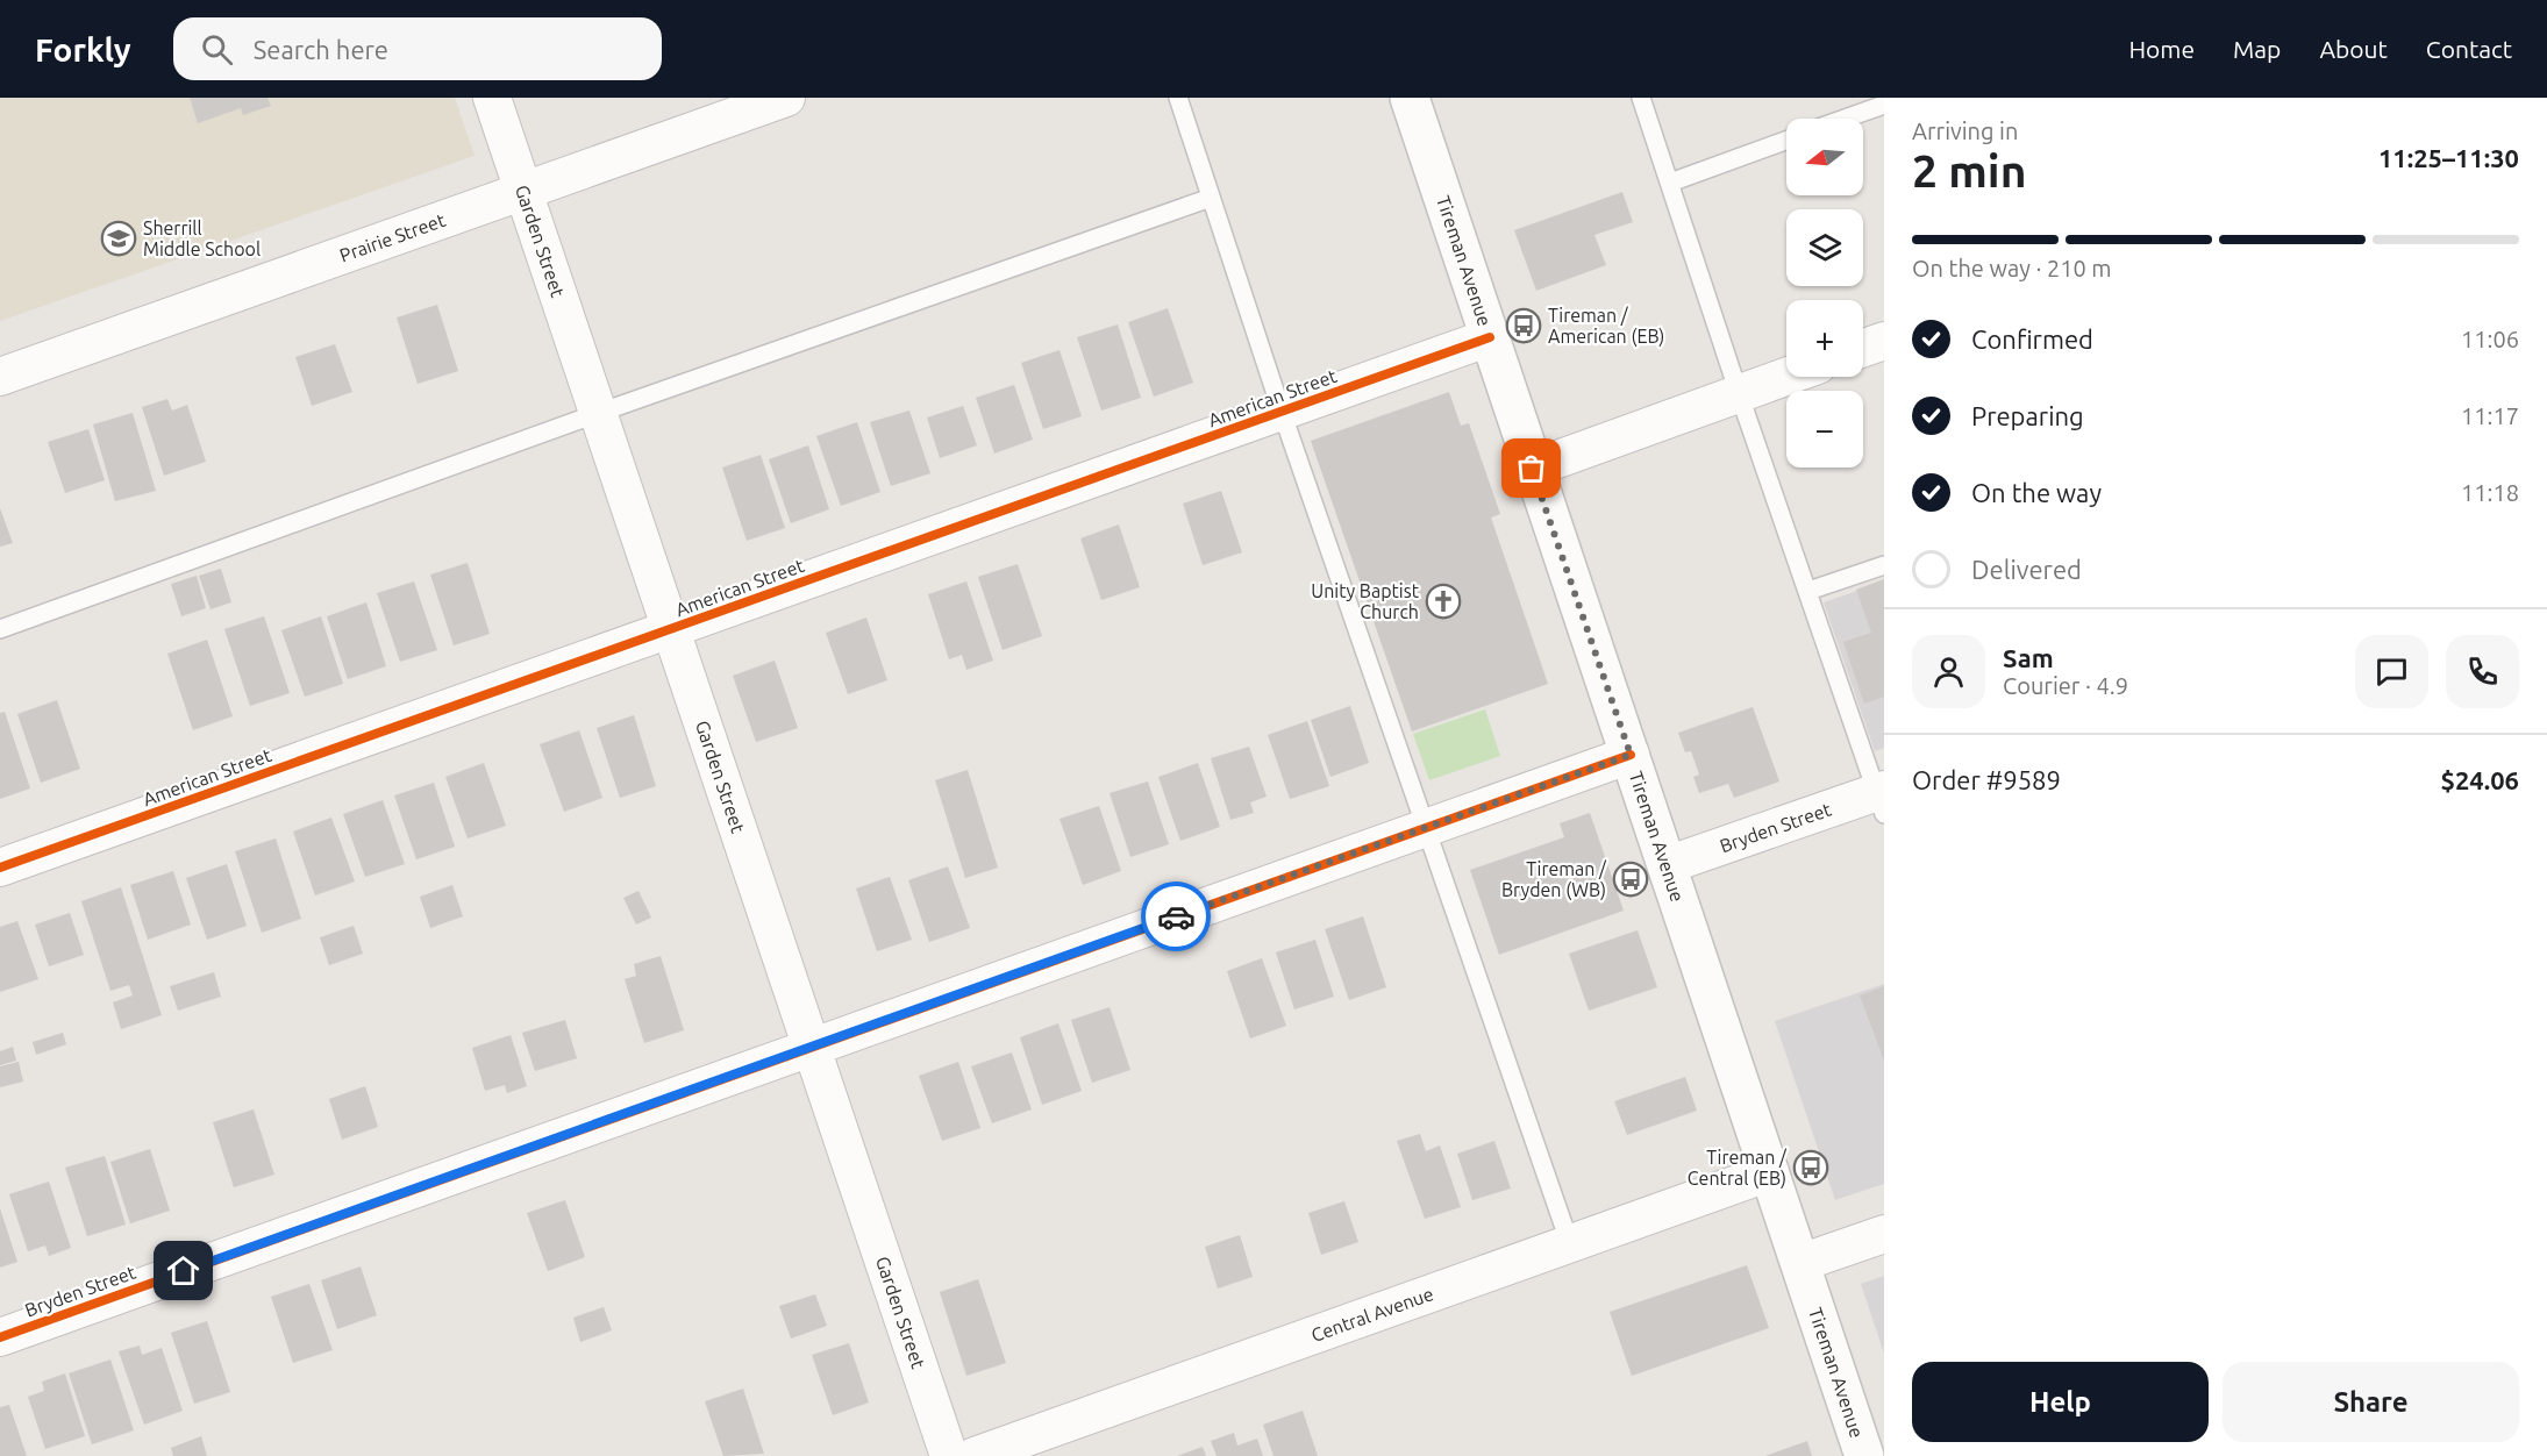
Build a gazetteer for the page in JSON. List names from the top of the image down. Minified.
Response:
{"streets":{"street":["Prairie Street","Garden Street","Tireman Avenue","American Street","Bryden Street","Central Avenue"]},"crossings":[["Prairie Street","Garden Street"],["Garden Street","American Street"],["Garden Street","Bryden Street"],["Tireman Avenue","American Street"],["Tireman Avenue","Bryden Street"],["Tireman Avenue","Central Avenue"]],"places":{"school or university":["Sherrill Middle School"],"bus stop":["Tireman / American (EB)","Tireman / Bryden (WB)","Tireman / Central (EB)"],"church":["Unity Baptist Church"]},"north":"left","page":{"header":"Forkly","search":"Search here","nav":["Home","Map","About","Contact"],"heading":["2 min","Arriving in","11:25–11:30"],"panel":["Sam","Courier · 4.9","Order #9589","$24.06"],"map_buttons":["+","−"],"bar":"On the way · 210 m","list":[["Confirmed","11:06"],["Preparing","11:17"],["On the way","11:18"],"Delivered"],"buttons":["Help","Share"]}}
